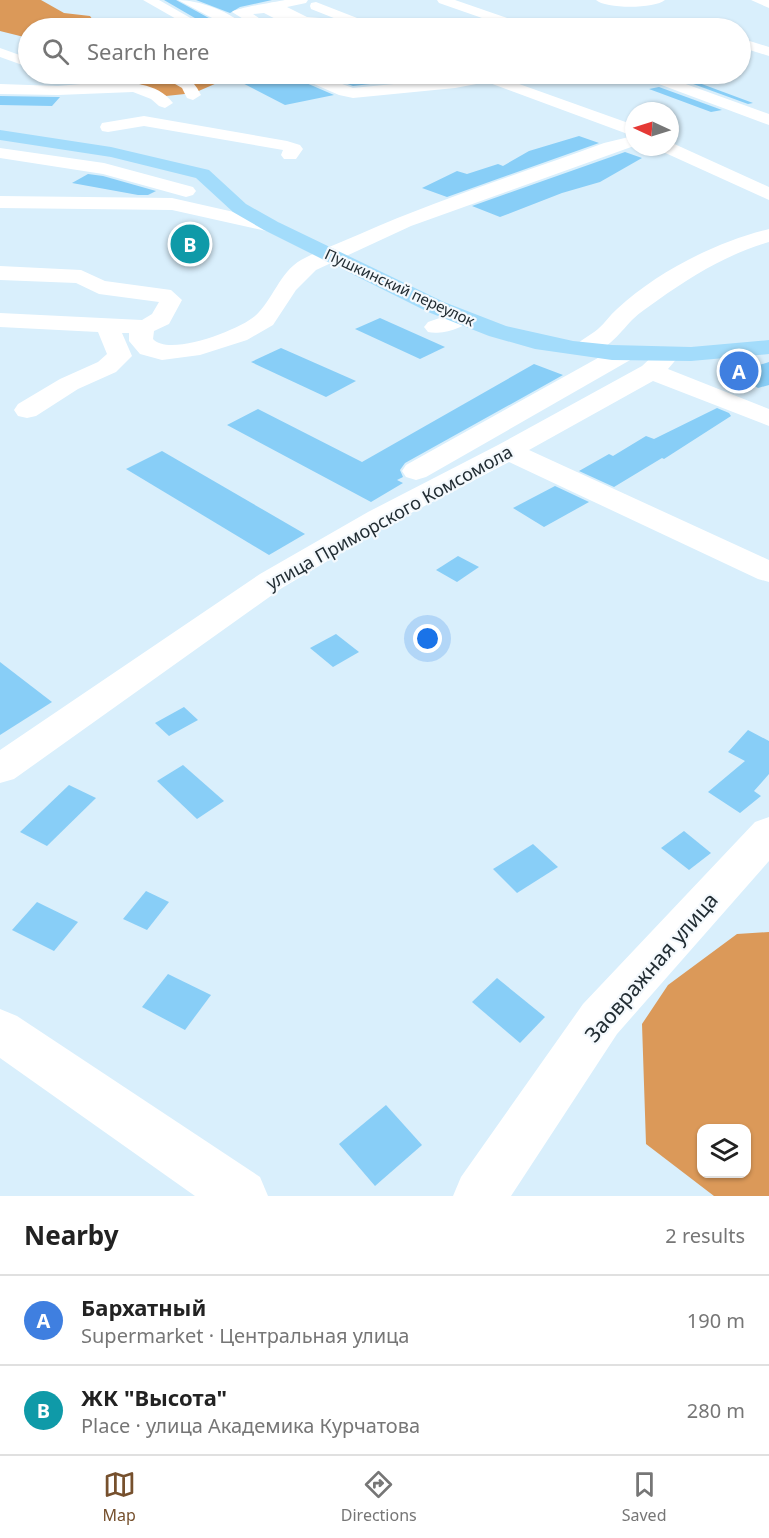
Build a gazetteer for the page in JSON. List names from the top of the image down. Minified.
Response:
{"streets":{"main road":["Пушкинский переулок"],"street":["улица Приморского Комсомола","Заовражная улица"]},"crossings":[["Пушкинский переулок","улица Приморского Комсомола"]],"north":"left","page":{"search":"Search here","pins":["B","A"],"heading":["Nearby","2 results"],"list":[{"mark":"A","name":"Бархатный","note":"Supermarket · Центральная улица","value":"190 m"},{"mark":"B","name":"ЖК \"Высота\"","note":"Place · улица Академика Курчатова","value":"280 m"}],"nav":["Map","Directions","Saved"]}}
